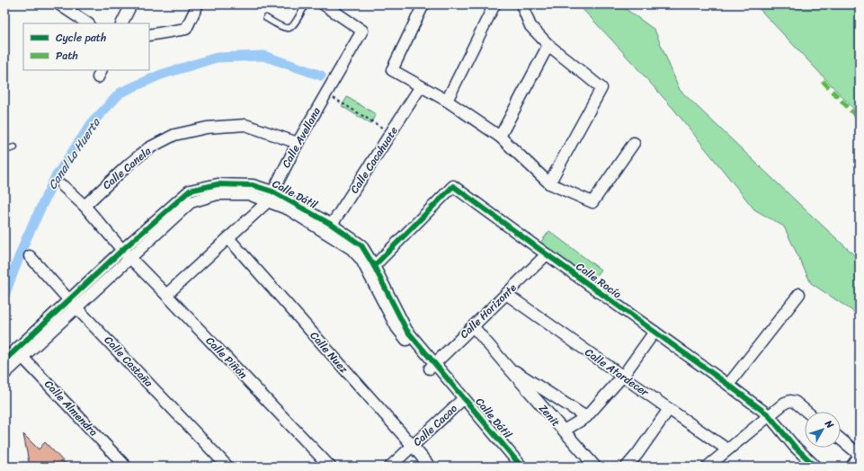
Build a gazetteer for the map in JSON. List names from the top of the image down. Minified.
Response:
{"streets":{"street":["Calle Avellana","Calle Cacahuate","Calle Canela","Calle Dátil","Calle Rocío","Calle Horizonte","Calle Nuez","Calle Piñón","Calle Castaña","Calle Atardecer","Calle Almendra","Zenit","Calle Cacao"]},"crossings":[["Calle Avellana","Calle Canela"],["Calle Avellana","Calle Dátil"],["Calle Avellana","Calle Nuez"],["Calle Avellana","Calle Piñón"],["Calle Cacahuate","Calle Dátil"],["Calle Dátil","Calle Rocío"],["Calle Dátil","Calle Horizonte"],["Calle Dátil","Calle Piñón"],["Calle Dátil","Calle Castaña"],["Calle Dátil","Calle Almendra"],["Calle Dátil","Calle Cacao"],["Calle Rocío","Calle Horizonte"],["Calle Horizonte","Calle Atardecer"],["Calle Horizonte","Zenit"],["Calle Nuez","Calle Cacao"]],"water":["Canal La Huerta"],"legend":["Cycle path","Path"],"north":"top right"}
